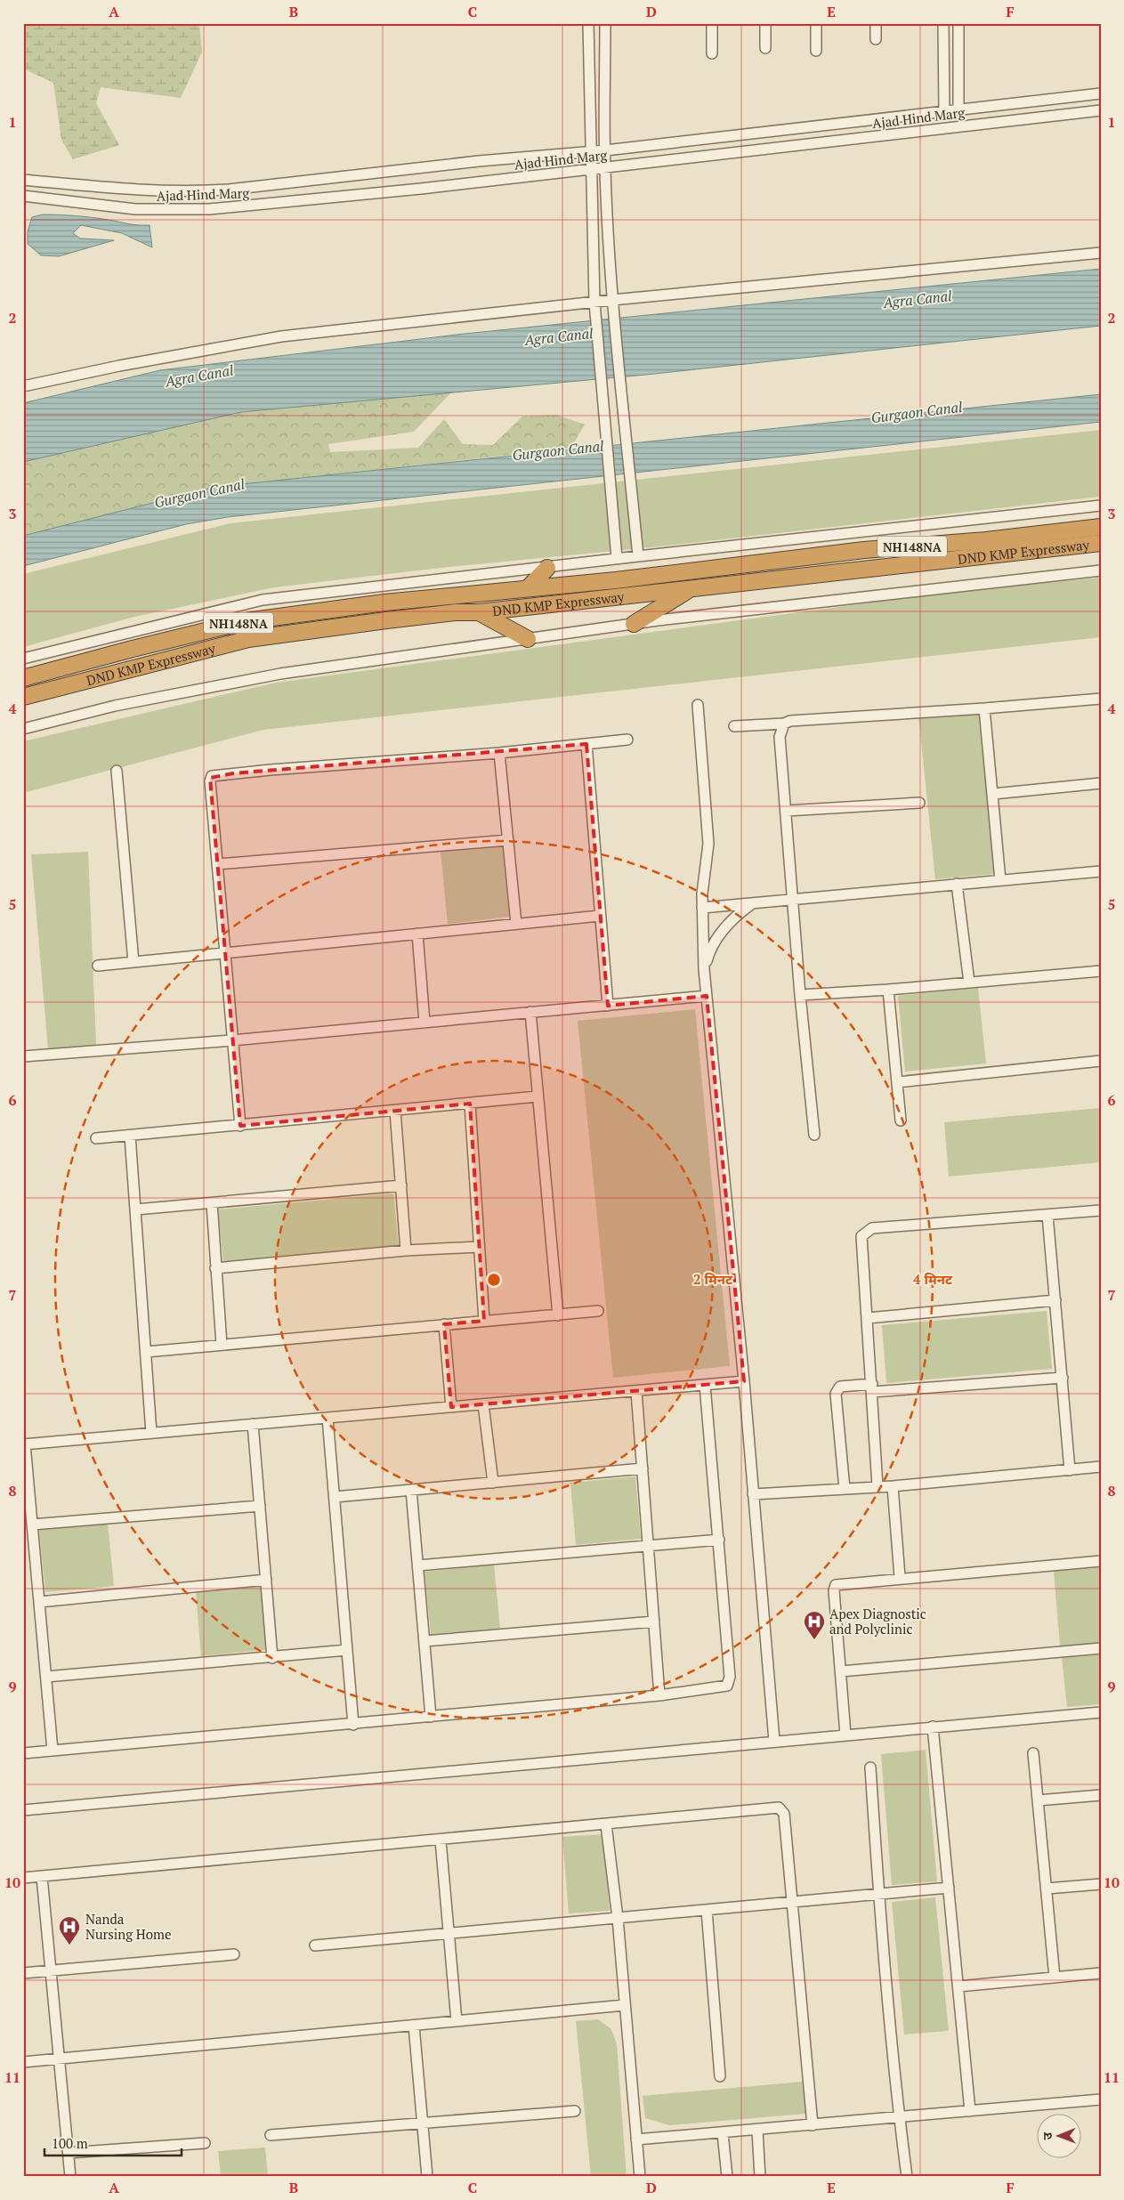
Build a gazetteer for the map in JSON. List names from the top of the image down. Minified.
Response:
{"streets":{"highway":["NH148NA","DND KMP Expressway"],"street":["Ajad Hind Marg"]},"water":["Agra Canal","Gurgaon Canal"],"places":{"hospital":["Apex Diagnostic and Polyclinic","Nanda Nursing Home"]},"scale_bar":"100 m","north":"left","grid":{"columns":["A","B","C","D","E","F"],"rows":["1","2","3","4","5","6","7","8","9","10","11"]},"rings":["2 मिनट","4 मिनट"]}
